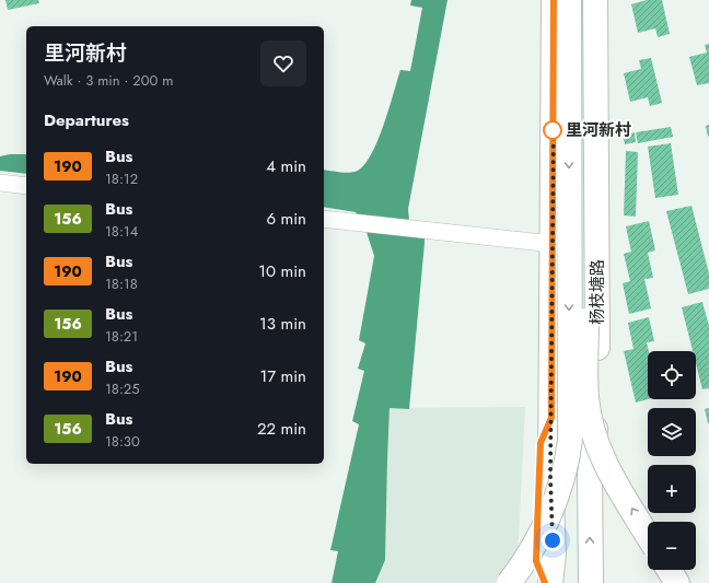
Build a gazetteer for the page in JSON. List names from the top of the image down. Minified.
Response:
{"streets":{"main road":["杨枝塘路"]},"places":["里河新村"],"lines":["bus line 190"],"page":{"heading":[["里河新村","Walk · 3 min · 200 m"],"Departures"],"list":[{"mark":"190","name":"Bus","note":"18:12","value":"4 min"},{"mark":"156","name":"Bus","note":"18:14","value":"6 min"},{"mark":"190","name":"Bus","note":"18:18","value":"10 min"},{"mark":"156","name":"Bus","note":"18:21","value":"13 min"},{"mark":"190","name":"Bus","note":"18:25","value":"17 min"},{"mark":"156","name":"Bus","note":"18:30","value":"22 min"}],"map_buttons":["+","−"]}}
